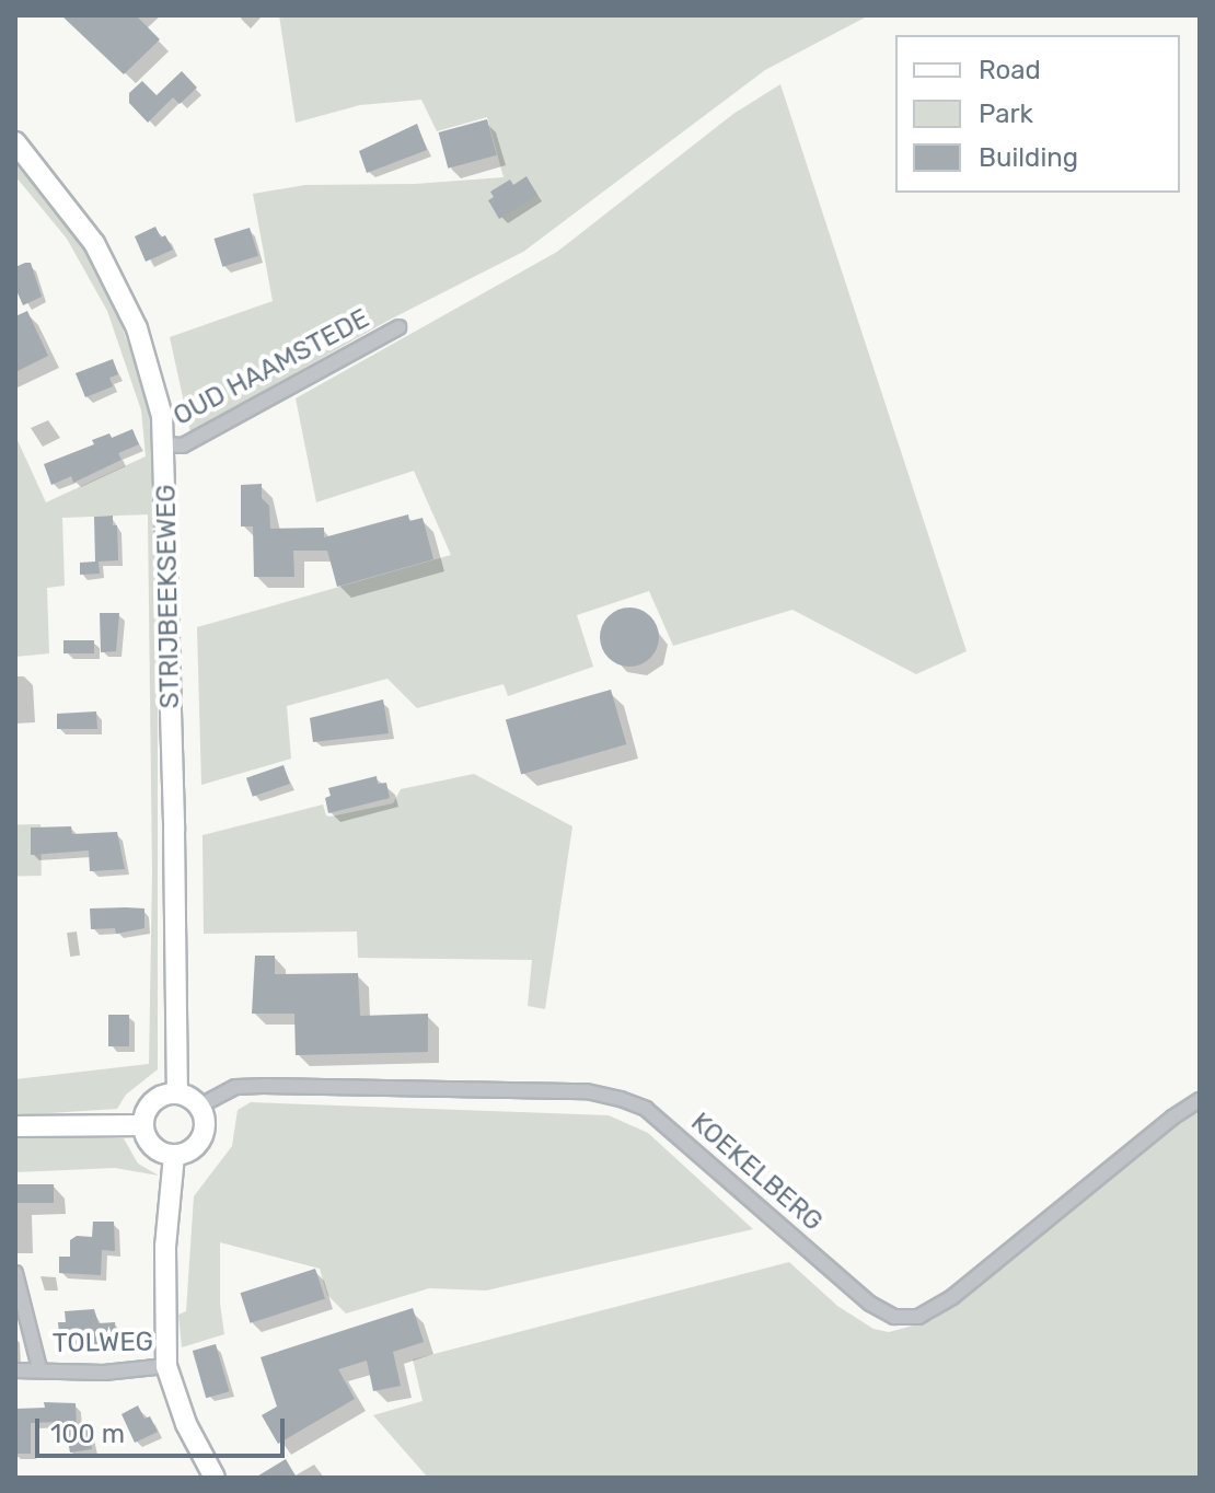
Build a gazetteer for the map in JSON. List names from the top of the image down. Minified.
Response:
{"streets":{"main road":["STRIJBEEKSEWEG"],"street":["OUD HAAMSTEDE","KOEKELBERG","TOLWEG"]},"crossings":[["OUD HAAMSTEDE","STRIJBEEKSEWEG"],["STRIJBEEKSEWEG","KOEKELBERG"]],"legend":["Road","Park","Building"],"scale_bar":"100 m"}
